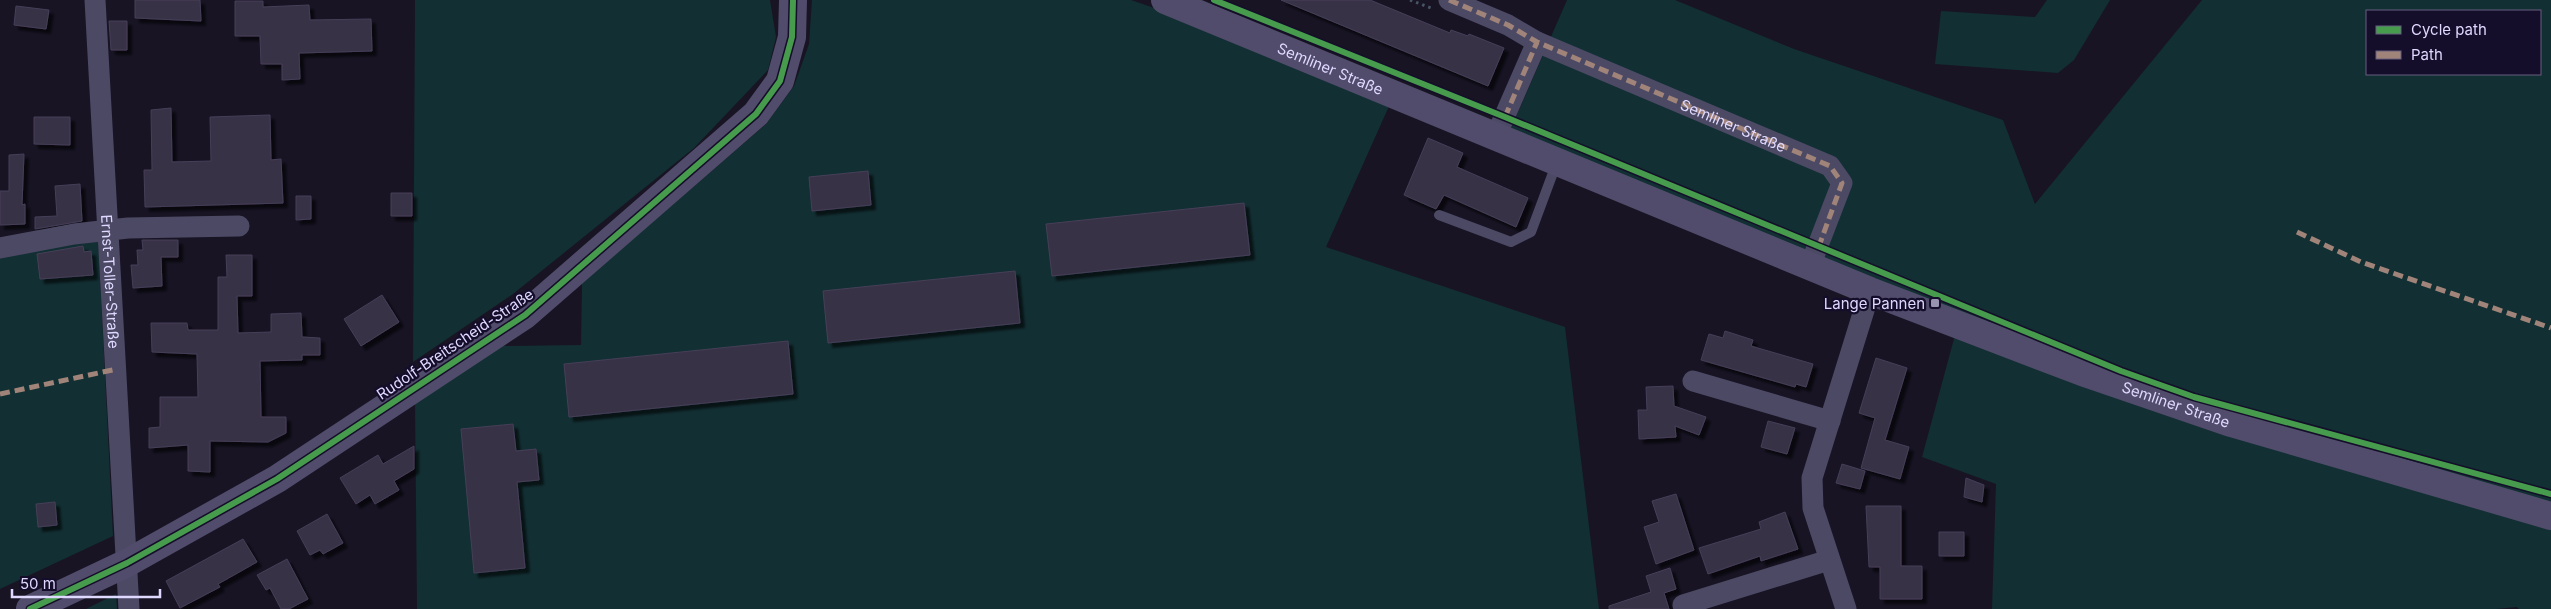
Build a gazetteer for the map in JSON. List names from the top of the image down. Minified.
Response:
{"streets":{"street":["Semliner Straße","Ernst-Toller-Straße","Rudolf-Breitscheid-Straße"]},"crossings":[["Ernst-Toller-Straße","Rudolf-Breitscheid-Straße"]],"places":{"transit":["Lange Pannen"]},"legend":["Cycle path","Path"],"scale_bar":"50 m"}
